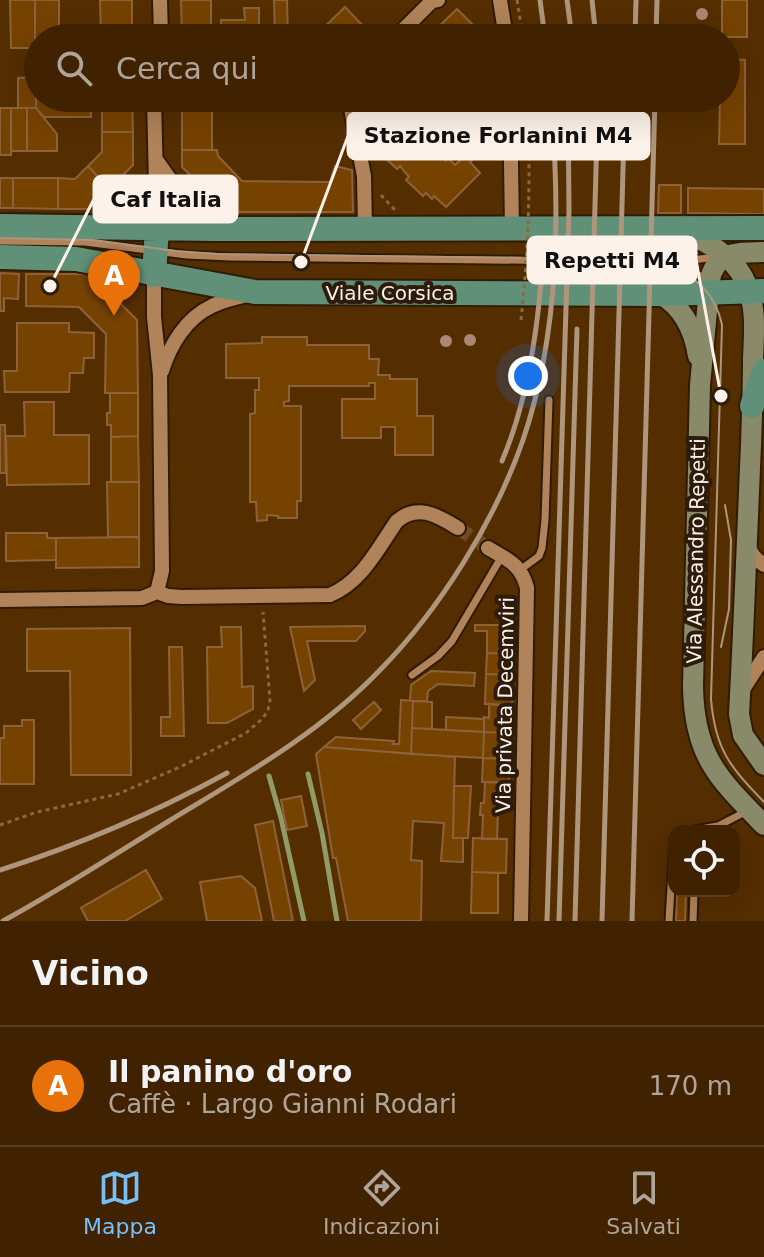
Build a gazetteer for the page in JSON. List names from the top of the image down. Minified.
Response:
{"streets":{"main road":["Viale Corsica","Via Alessandro Repetti"],"street":["Via privata Decemviri"]},"crossings":[["Viale Corsica","Via Alessandro Repetti"]],"places":["Stazione Forlanini M4","Caf Italia","Repetti M4"],"page":{"search":"Cerca qui","pins":"A","heading":"Vicino","list":[{"mark":"A","name":"Il panino d'oro","note":"Caffè · Largo Gianni Rodari","value":"170 m"}],"nav":["Mappa","Indicazioni","Salvati"]}}
